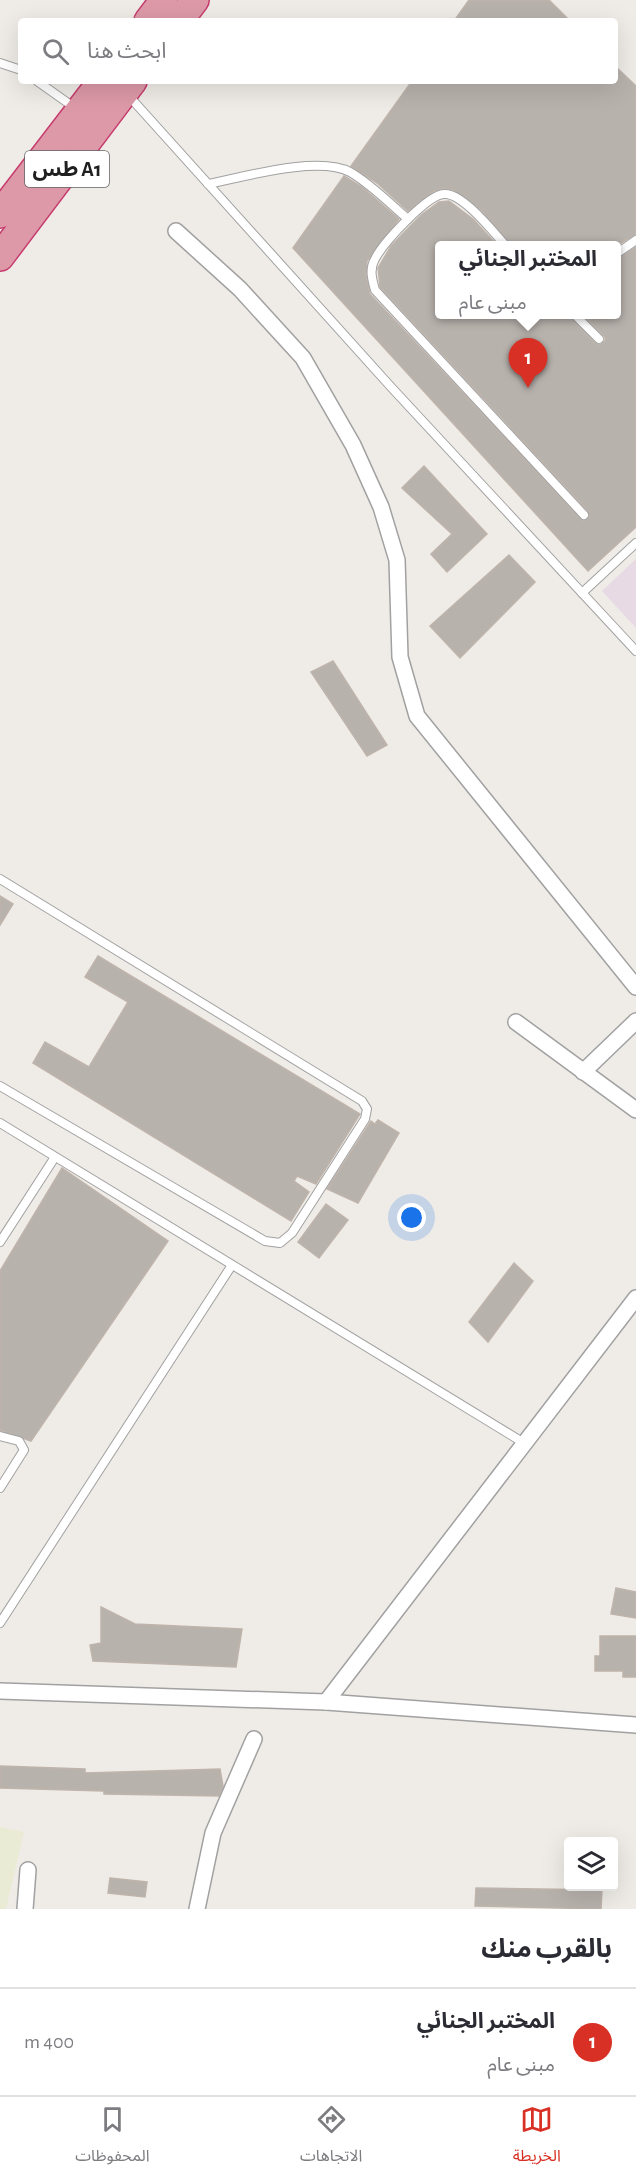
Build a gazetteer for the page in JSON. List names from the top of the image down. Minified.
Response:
{"streets":{"highway":["طس A1"]},"page":{"search":"ابحث هنا","popup":["المختبر الجنائي","مبنى عام"],"pins":"1","heading":"بالقرب منك","list":[{"mark":"1","name":"المختبر الجنائي","note":"مبنى عام","value":"400 m"}],"nav":["الخريطة","الاتجاهات","المحفوظات"]}}
